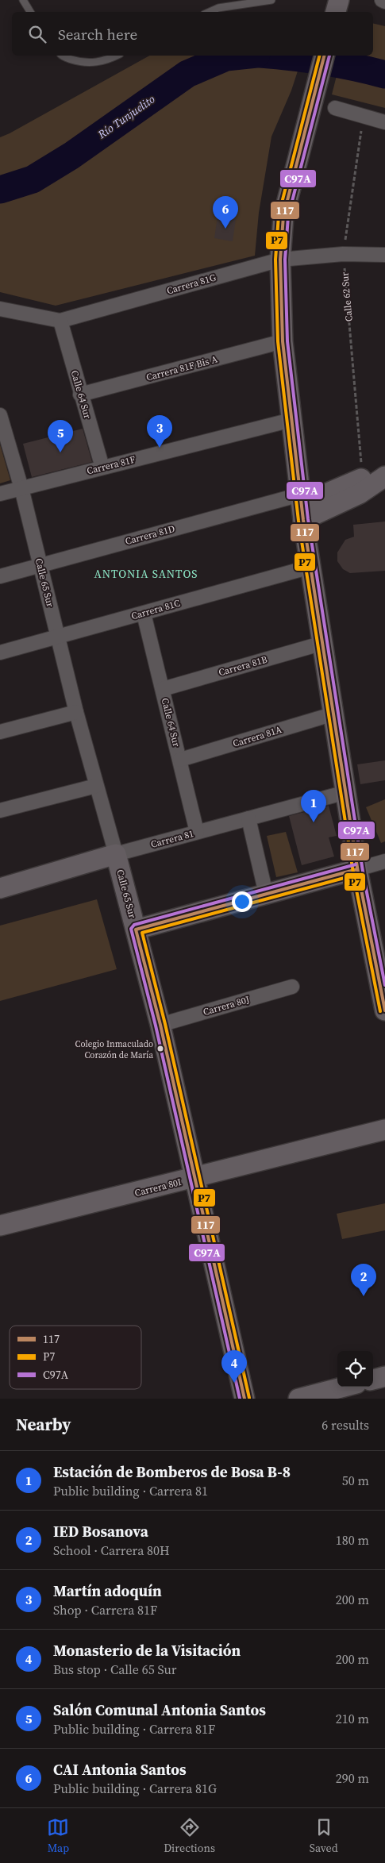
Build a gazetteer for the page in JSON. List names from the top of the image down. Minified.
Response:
{"streets":{"street":["Carrera 81G","Carrera 81F Bis A","Calle 64 Sur","Carrera 81F","Carrera 81D","Calle 65 Sur","Carrera 81C","Carrera 81B","Carrera 81A","Carrera 81","Carrera 80J","Carrera 80I"],"path":["Calle 62 Sur"]},"crossings":[["Carrera 81G","Calle 62 Sur"],["Carrera 81G","Calle 64 Sur"],["Calle 62 Sur","Carrera 81D"],["Carrera 81F Bis A","Calle 64 Sur"],["Calle 64 Sur","Carrera 81F"],["Calle 64 Sur","Carrera 81C"],["Calle 64 Sur","Carrera 81B"],["Calle 64 Sur","Carrera 81A"],["Calle 64 Sur","Carrera 81"],["Carrera 81F","Calle 65 Sur"],["Carrera 81D","Calle 65 Sur"],["Calle 65 Sur","Carrera 81C"],["Calle 65 Sur","Carrera 81"],["Calle 65 Sur","Carrera 80J"],["Calle 65 Sur","Carrera 80I"]],"districts":["ANTONIA SANTOS"],"water":["Río Tunjuelito"],"places":["Colegio Inmaculado Corazón de María"],"lines":["transit line 117","transit line P7","transit line C97A"],"legend":["117","P7","C97A"],"page":{"search":"Search here","pins":["6","3","5","1","2","4"],"heading":["Nearby","6 results"],"list":[{"mark":"1","name":"Estación de Bomberos de Bosa B-8","note":"Public building · Carrera 81","value":"50 m"},{"mark":"2","name":"IED Bosanova","note":"School · Carrera 80H","value":"180 m"},{"mark":"3","name":"Martín adoquín","note":"Shop · Carrera 81F","value":"200 m"},{"mark":"4","name":"Monasterio de la Visitación","note":"Bus stop · Calle 65 Sur","value":"200 m"},{"mark":"5","name":"Salón Comunal Antonia Santos","note":"Public building · Carrera 81F","value":"210 m"},{"mark":"6","name":"CAI Antonia Santos","note":"Public building · Carrera 81G","value":"290 m"}],"nav":["Map","Directions","Saved"]}}
